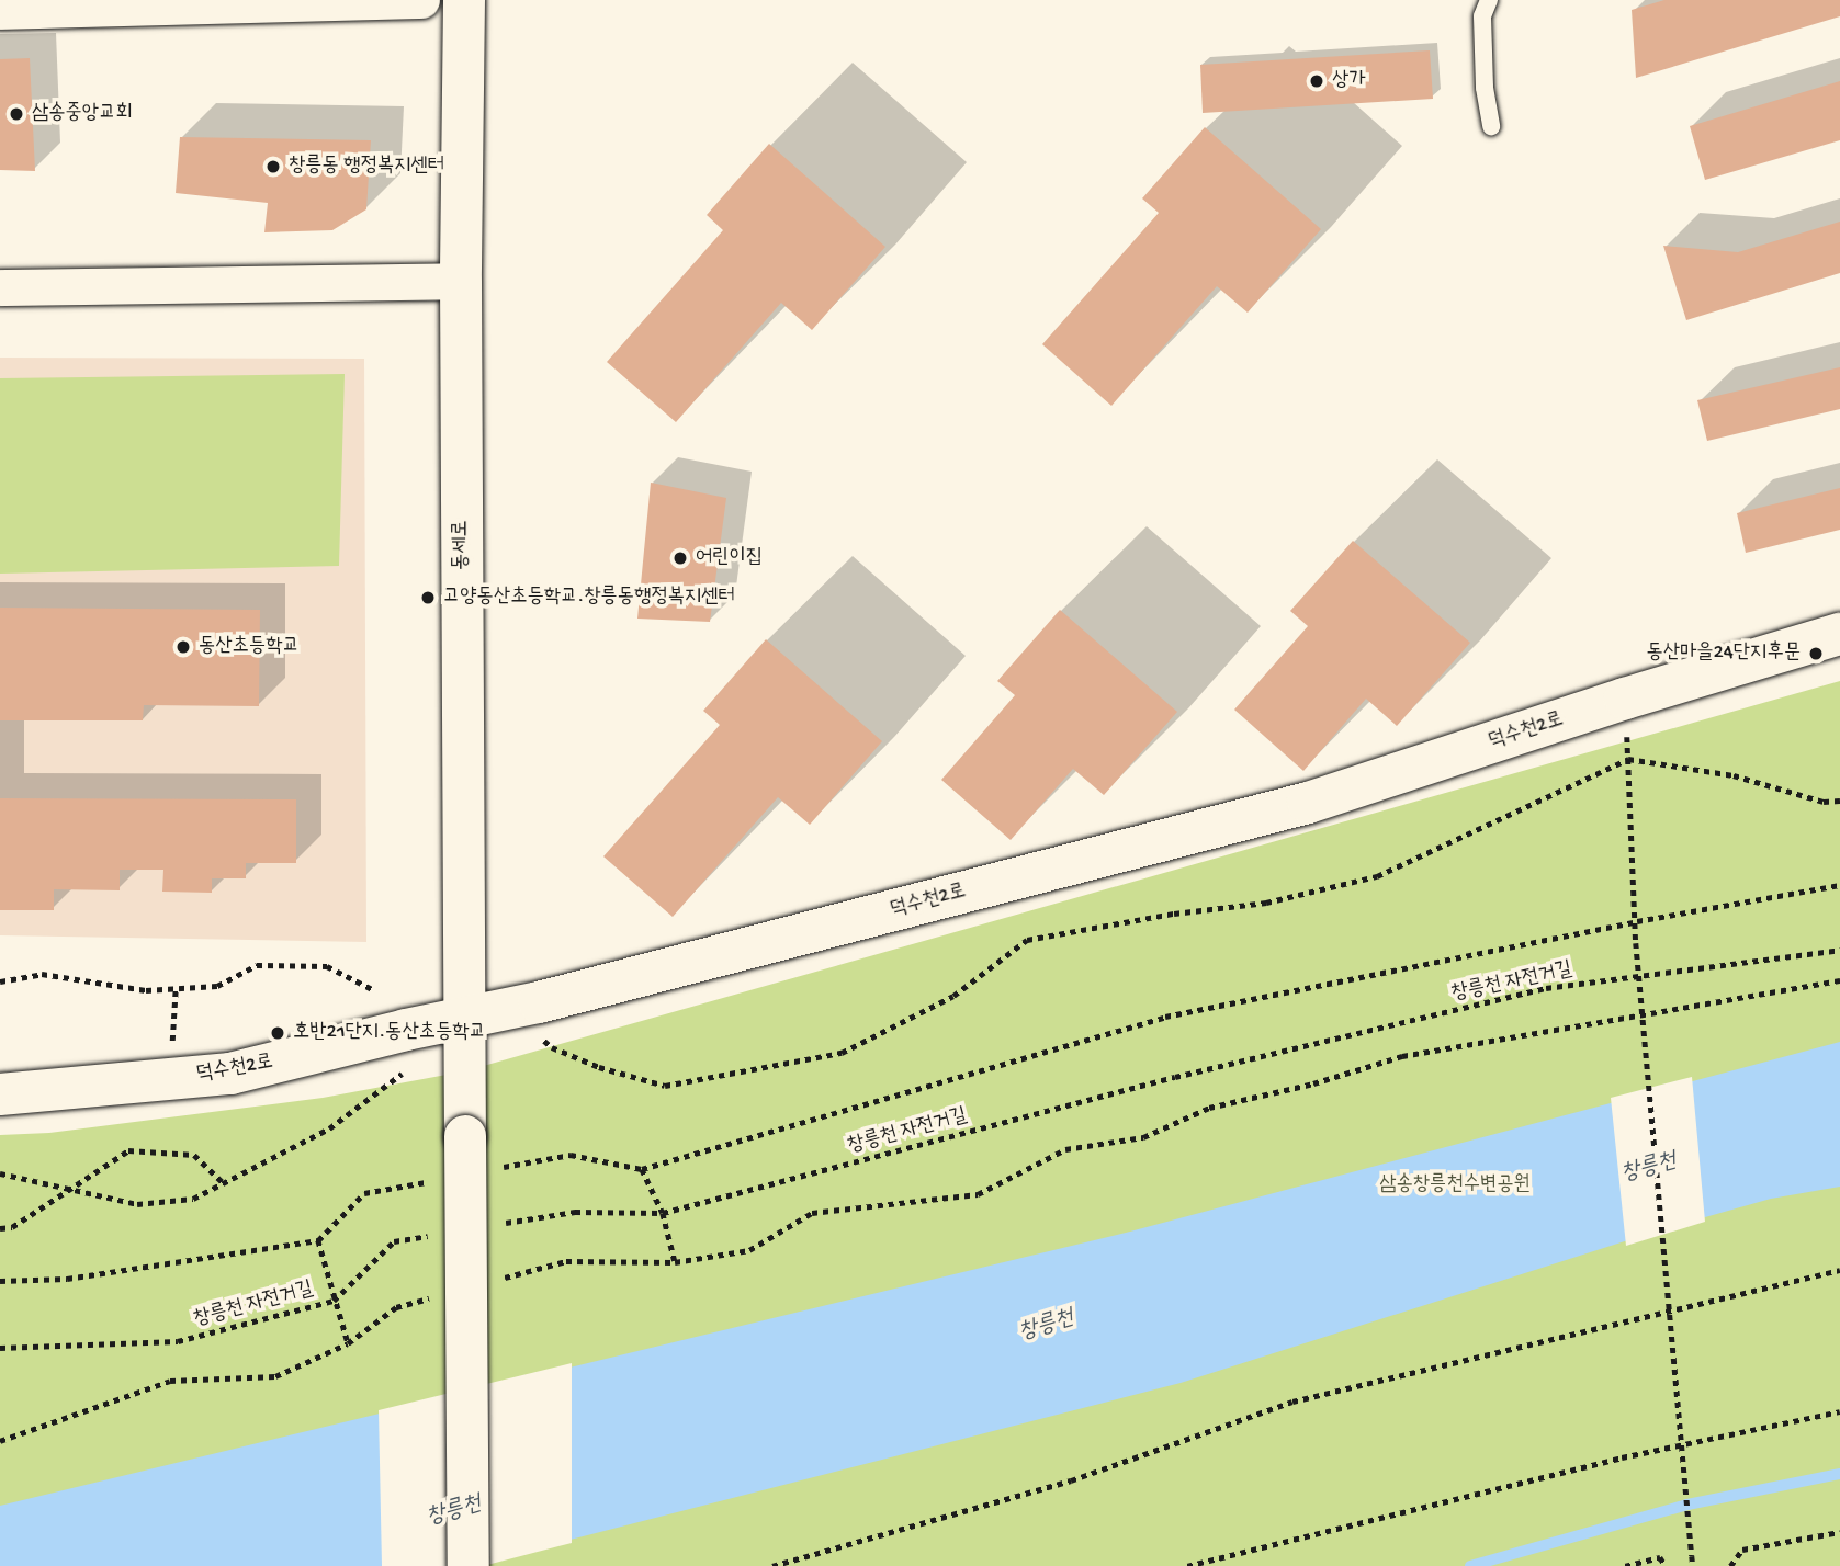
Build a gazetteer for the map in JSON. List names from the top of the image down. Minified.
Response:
{"streets":{"street":["동세로","덕수천2로"],"path":["창릉천 자전거길"]},"crossings":[["동세로","덕수천2로"]],"water":["창릉천"],"parks":["삼송창릉천수변공원"],"places":["상가","삼송중앙교회","창릉동 행정복지센터","어린이집","고양동산초등학교.창릉동행정복지센터","동산초등학교","동산마을24단지후문","호반21단지.동산초등학교"]}
